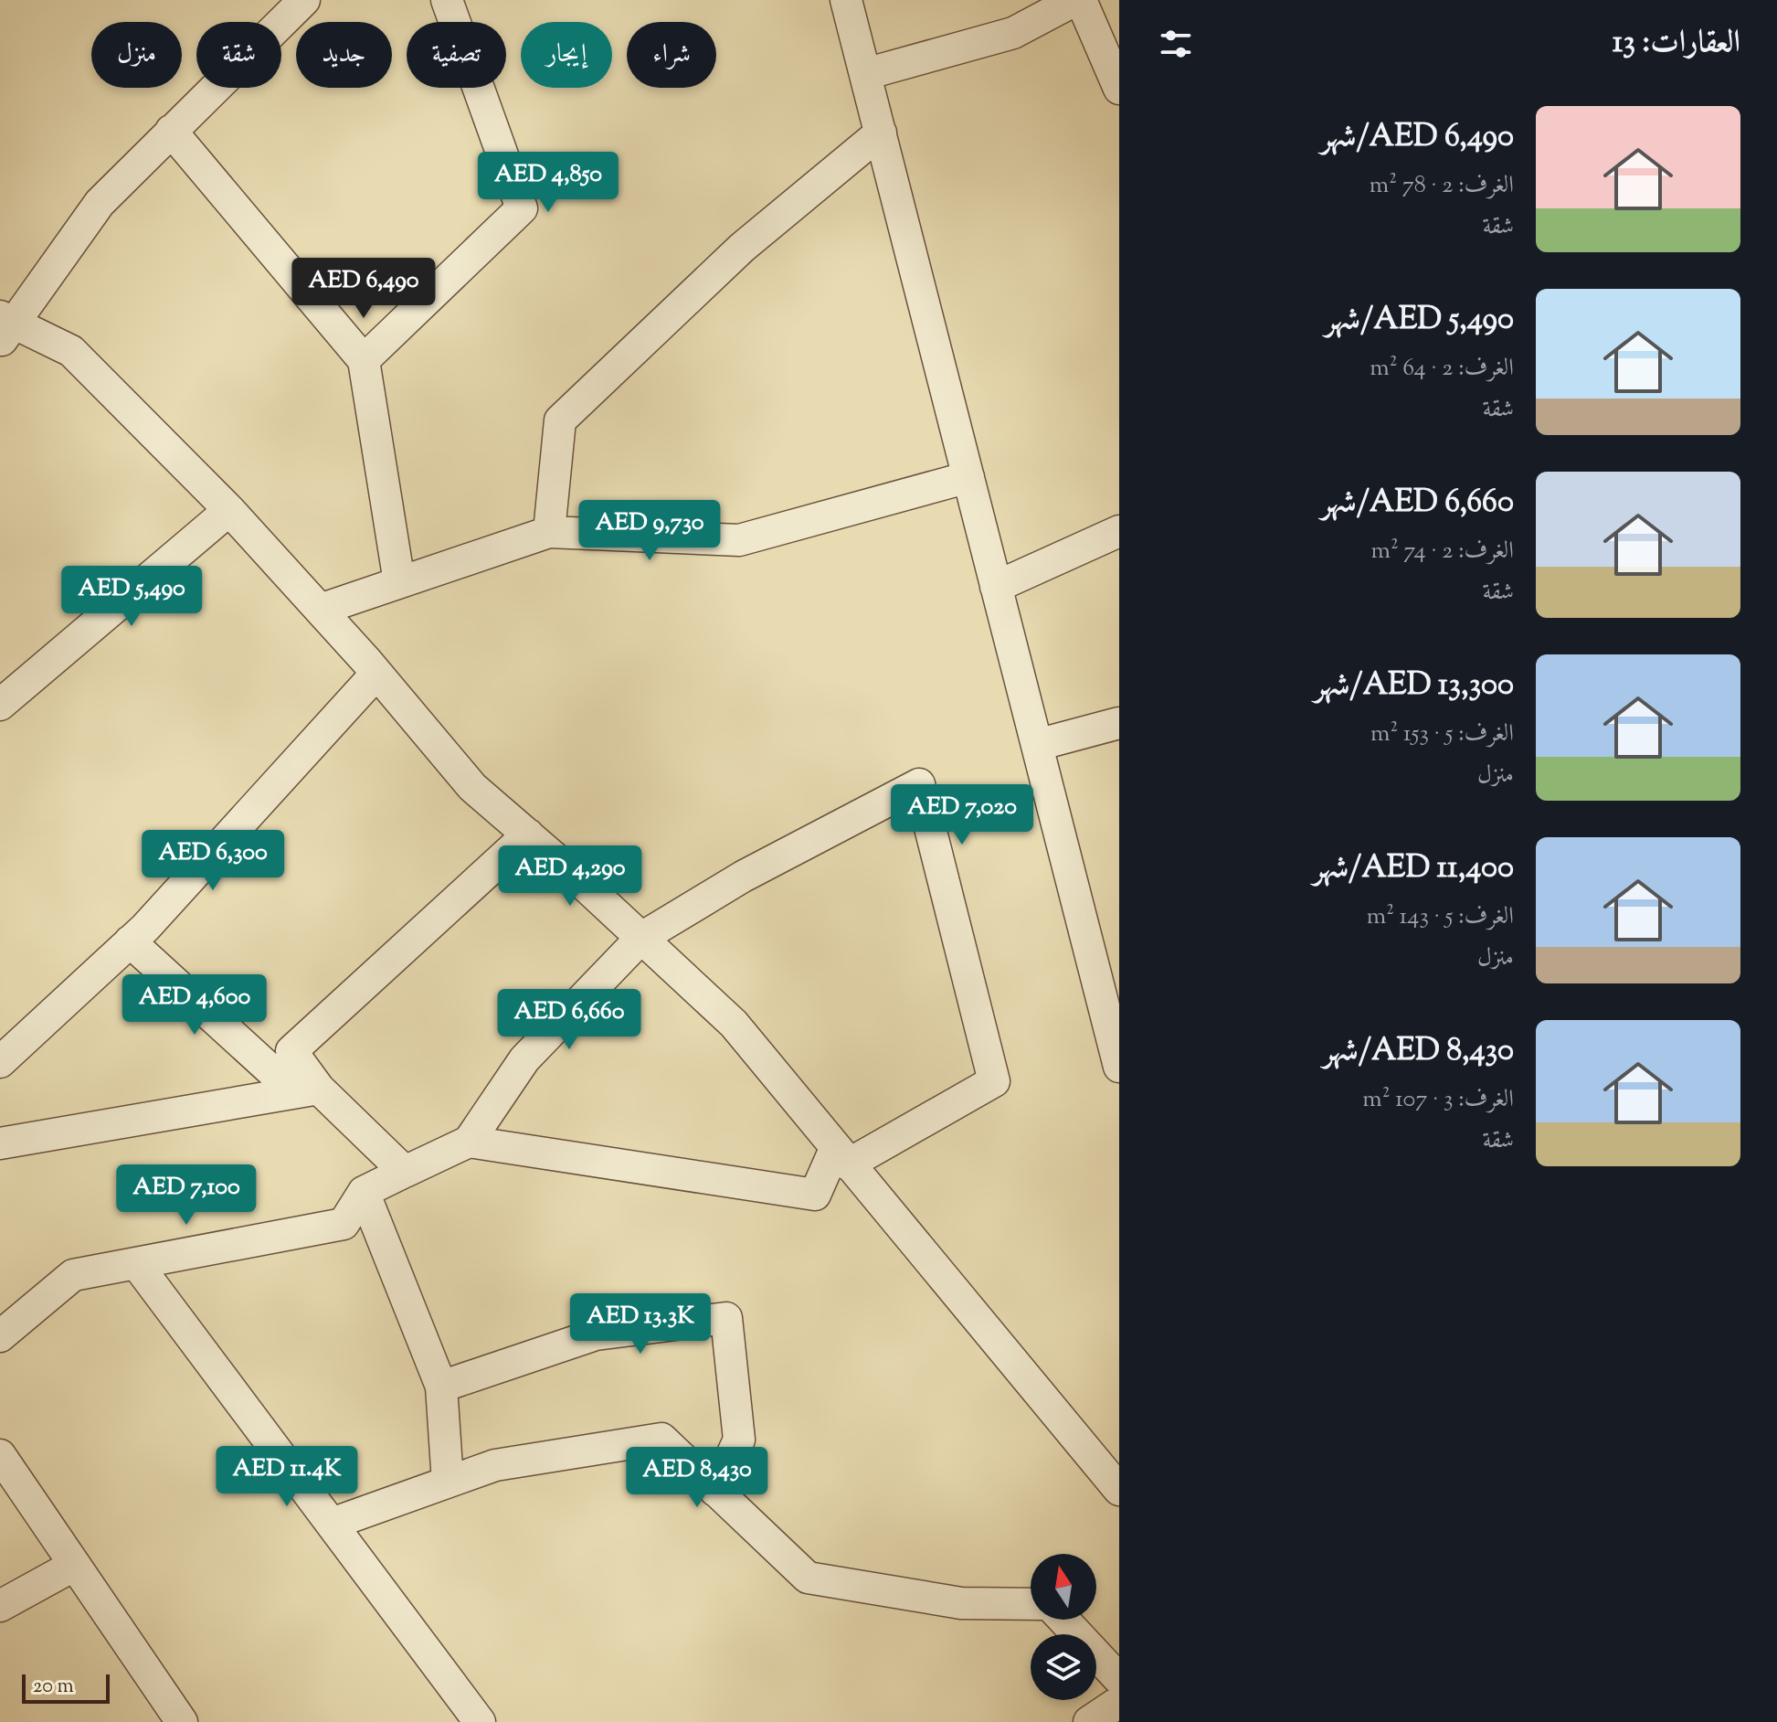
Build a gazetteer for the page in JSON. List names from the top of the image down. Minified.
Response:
{"scale_bar":"20 m","north":"top","page":{"heading":"العقارات: 13","chip":["شراء","إيجار","تصفية","جديد","شقة","منزل"],"list":[{"name":"AED 6,490/شهر","note":"الغرف: 2 · 78 m² · شقة"},{"name":"AED 5,490/شهر","note":"الغرف: 2 · 64 m² · شقة"},{"name":"AED 6,660/شهر","note":"الغرف: 2 · 74 m² · شقة"},{"name":"AED 13,300/شهر","note":"الغرف: 5 · 153 m² · منزل"},{"name":"AED 11,400/شهر","note":"الغرف: 5 · 143 m² · منزل"},{"name":"AED 8,430/شهر","note":"الغرف: 3 · 107 m² · شقة"}],"price":["AED 4,850","AED 6,490","AED 9,730","AED 5,490","AED 7,020","AED 6,300","AED 4,290","AED 4,600","AED 6,660","AED 7,100","AED 13.3K","AED 11.4K","AED 8,430"],"scale":"20 m"}}
